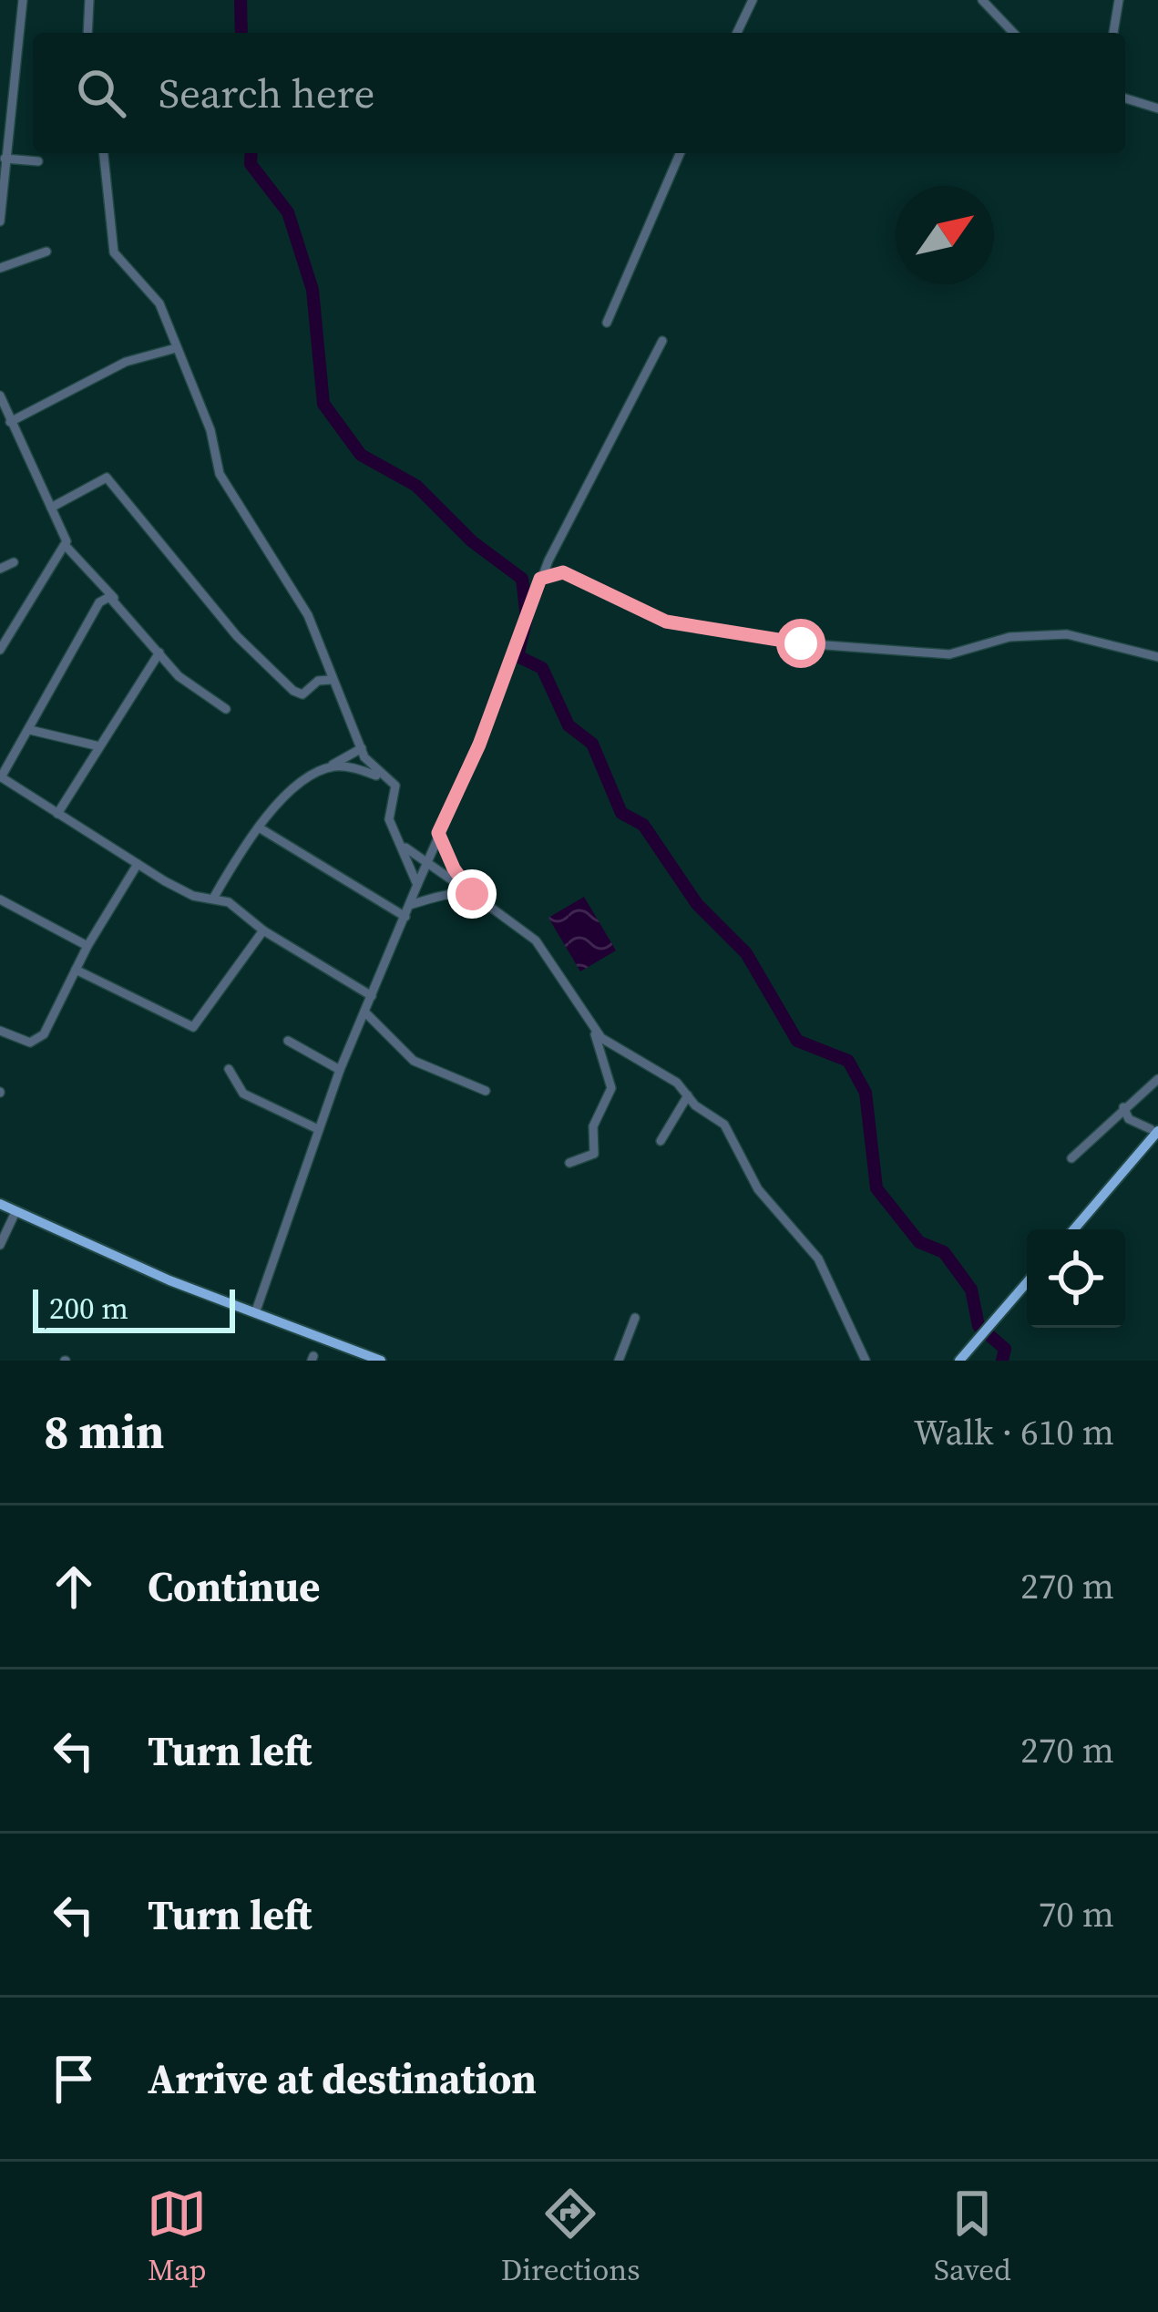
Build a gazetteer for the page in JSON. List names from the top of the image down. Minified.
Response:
{"scale_bar":"200 m","north":"top right","page":{"search":"Search here","scale":"200 m","heading":["8 min","Walk · 610 m"],"list":[["Continue","270 m"],["Turn left","270 m"],["Turn left","70 m"],"Arrive at destination"],"nav":["Map","Directions","Saved"]}}
